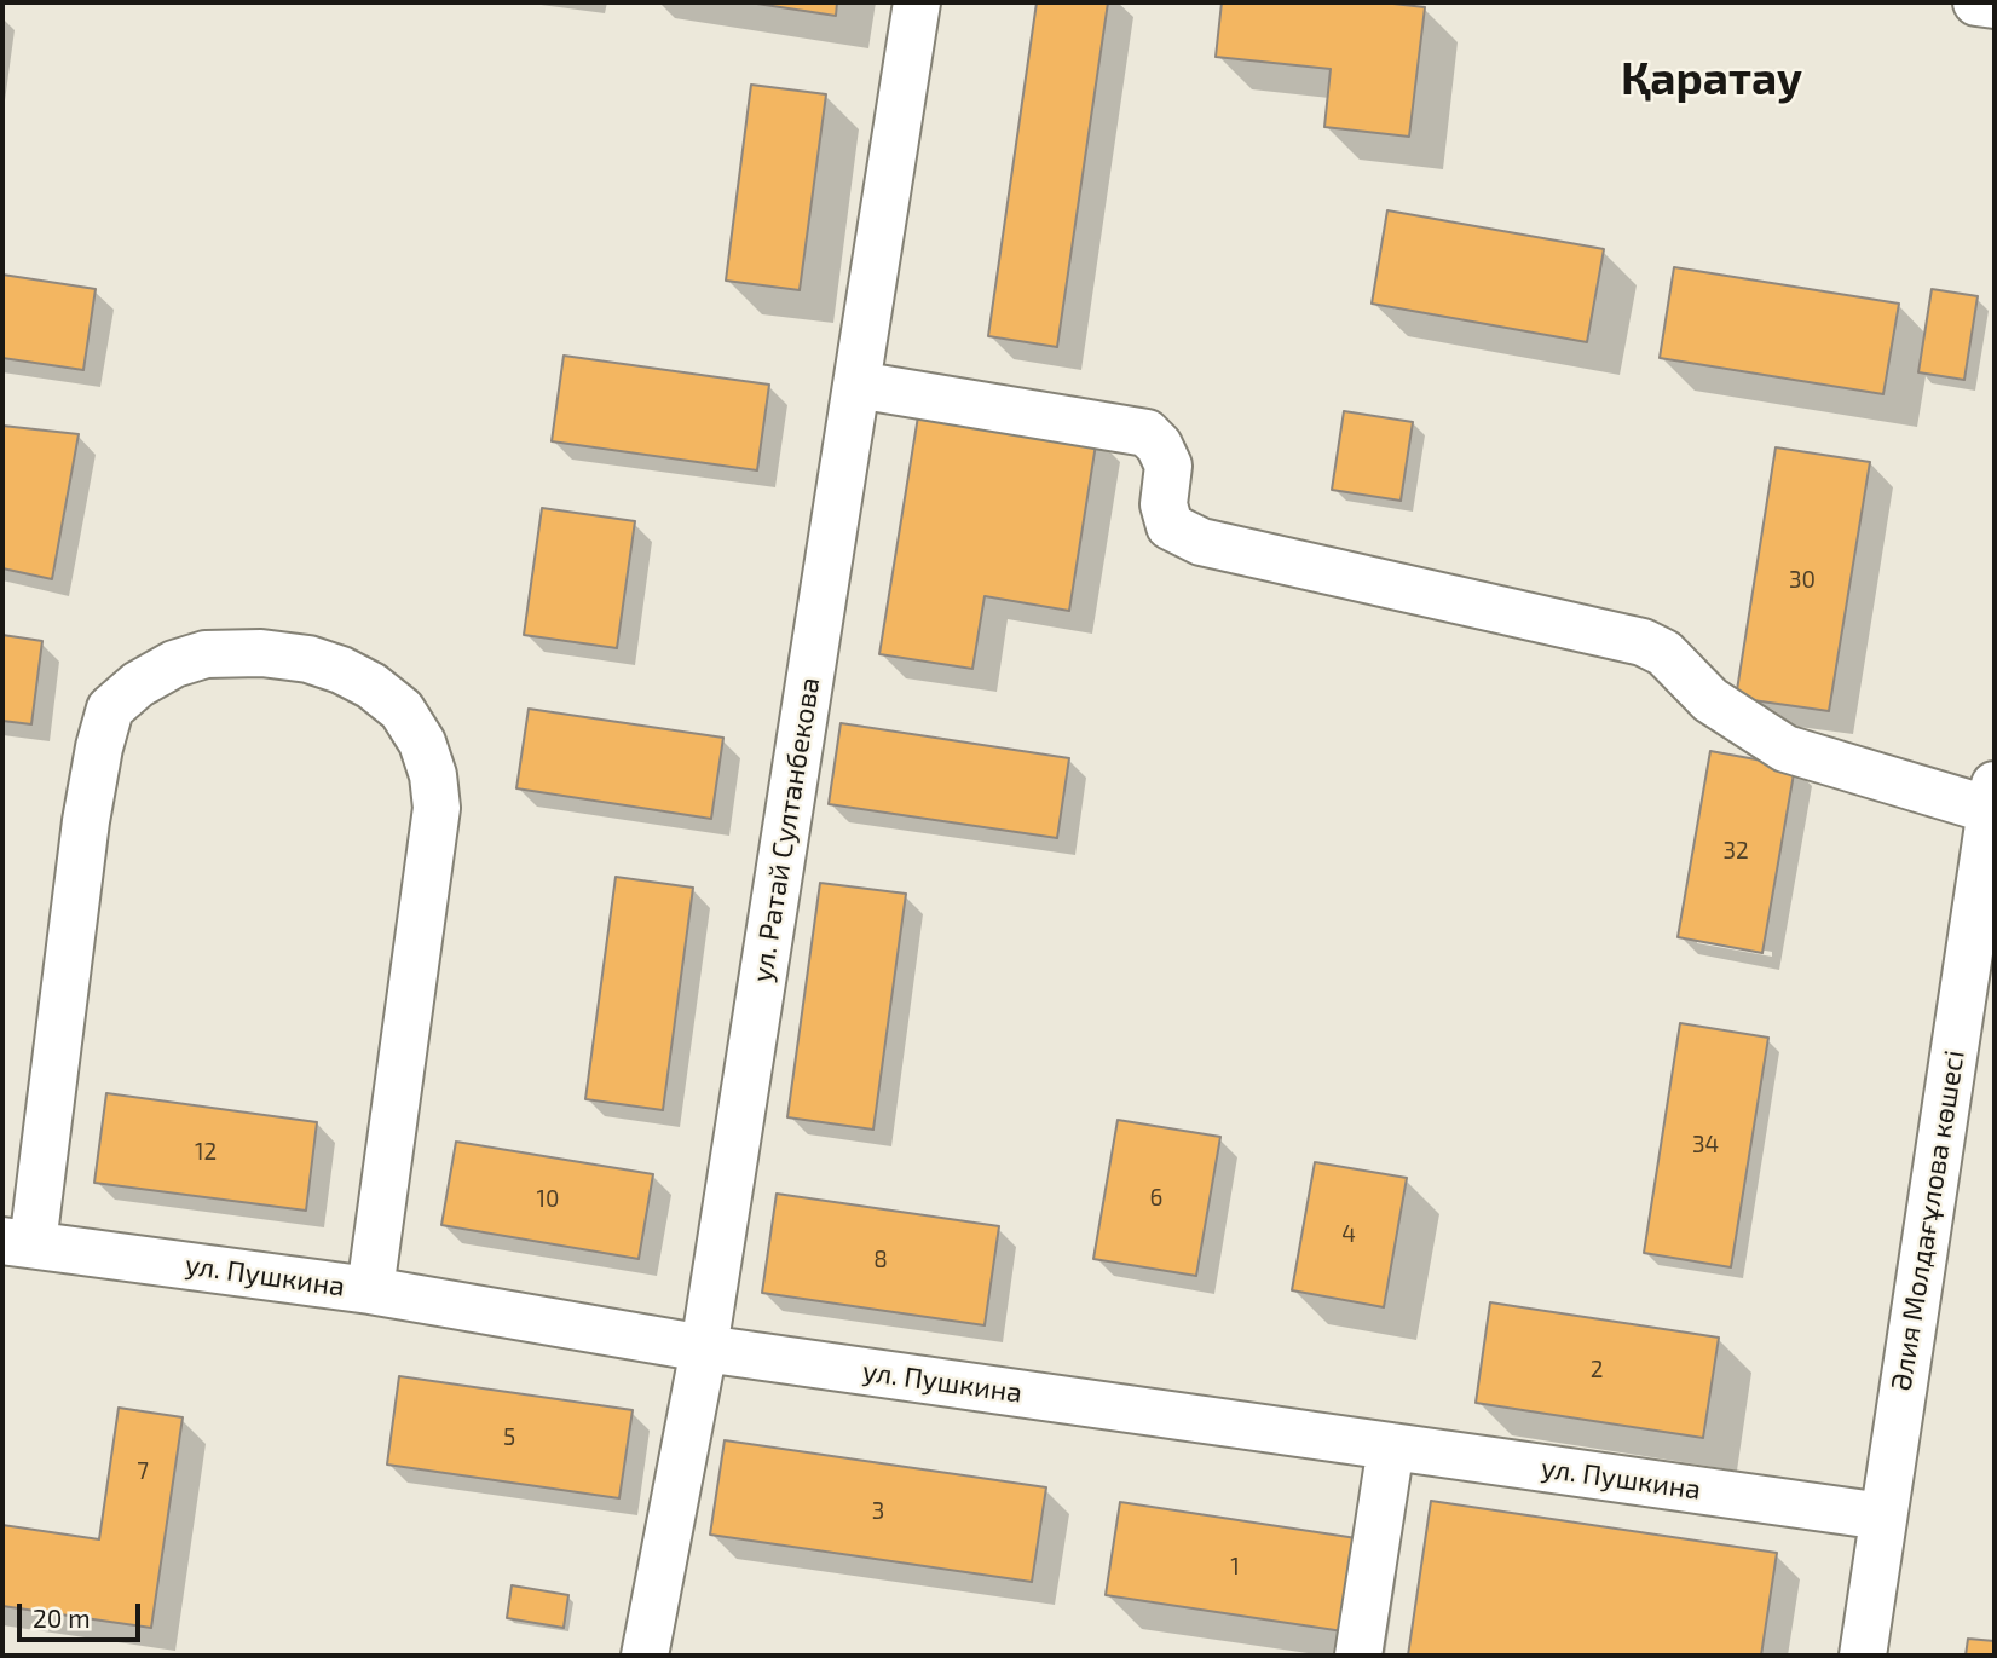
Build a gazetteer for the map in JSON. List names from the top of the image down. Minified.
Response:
{"streets":{"street":["ул. Ратай Султанбекова","Әлия Молдағұлова көшесі","ул. Пушкина"]},"crossings":[["ул. Ратай Султанбекова","ул. Пушкина"],["Әлия Молдағұлова көшесі","ул. Пушкина"]],"districts":["Қаратау"],"house_numbers":["30","32","34","12","6","10","4","8","2","5","7","3","1"],"scale_bar":"20 m"}
